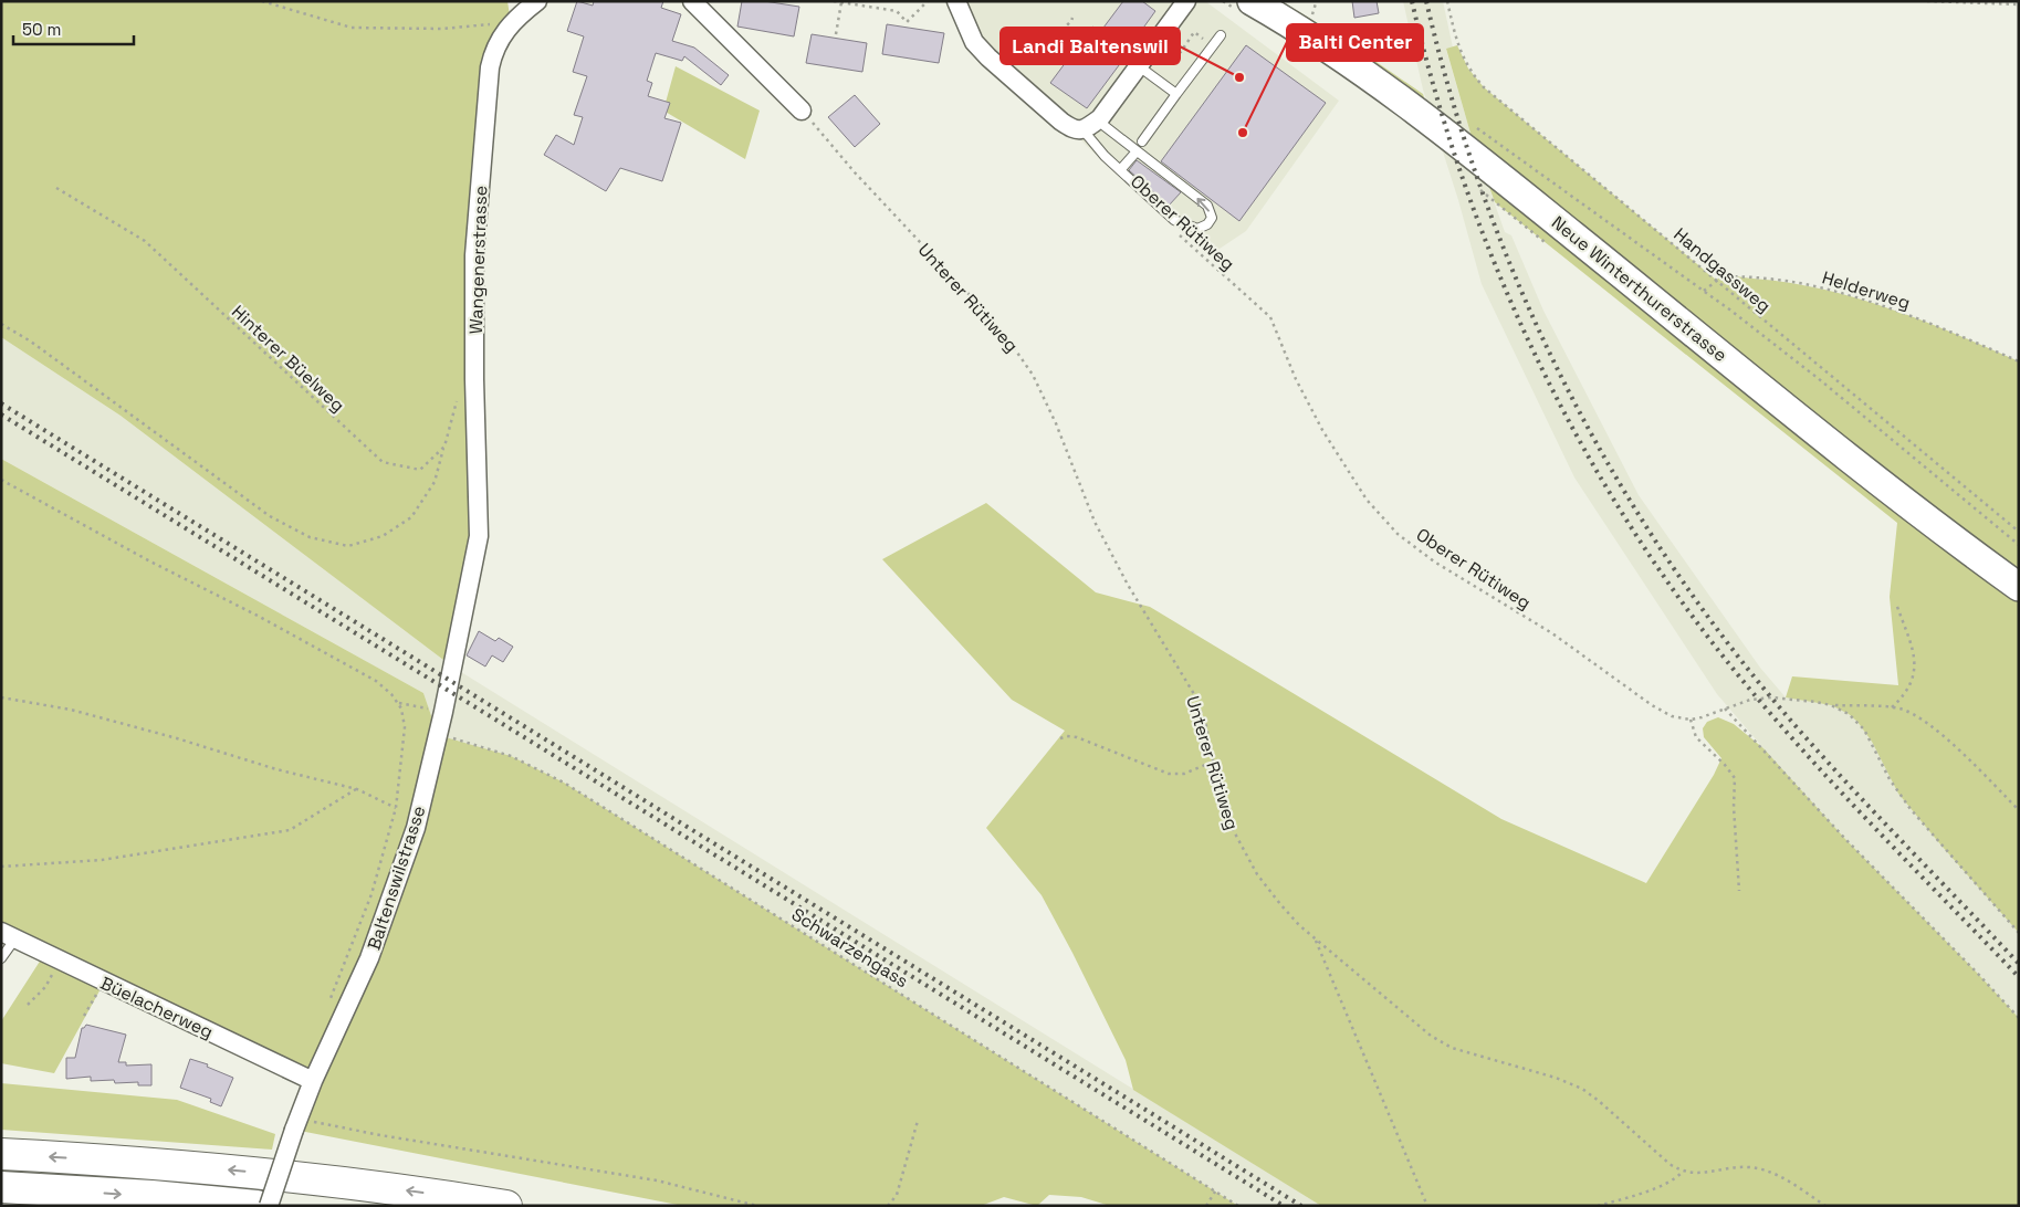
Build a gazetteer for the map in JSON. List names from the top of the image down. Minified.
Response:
{"streets":{"main road":["Neue Winterthurerstrasse"],"street":["Wangenerstrasse","Baltenswilstrasse","Büelacherweg"],"path":["Oberer Rütiweg","Handgassweg","Helderweg","Unterer Rütiweg","Hinterer Büelweg","Schwarzengass"]},"crossings":[["Wangenerstrasse","Baltenswilstrasse"],["Handgassweg","Helderweg"],["Baltenswilstrasse","Schwarzengass"],["Baltenswilstrasse","Büelacherweg"]],"places":["Landi Baltenswil","Balti Center"],"scale_bar":"50 m"}
